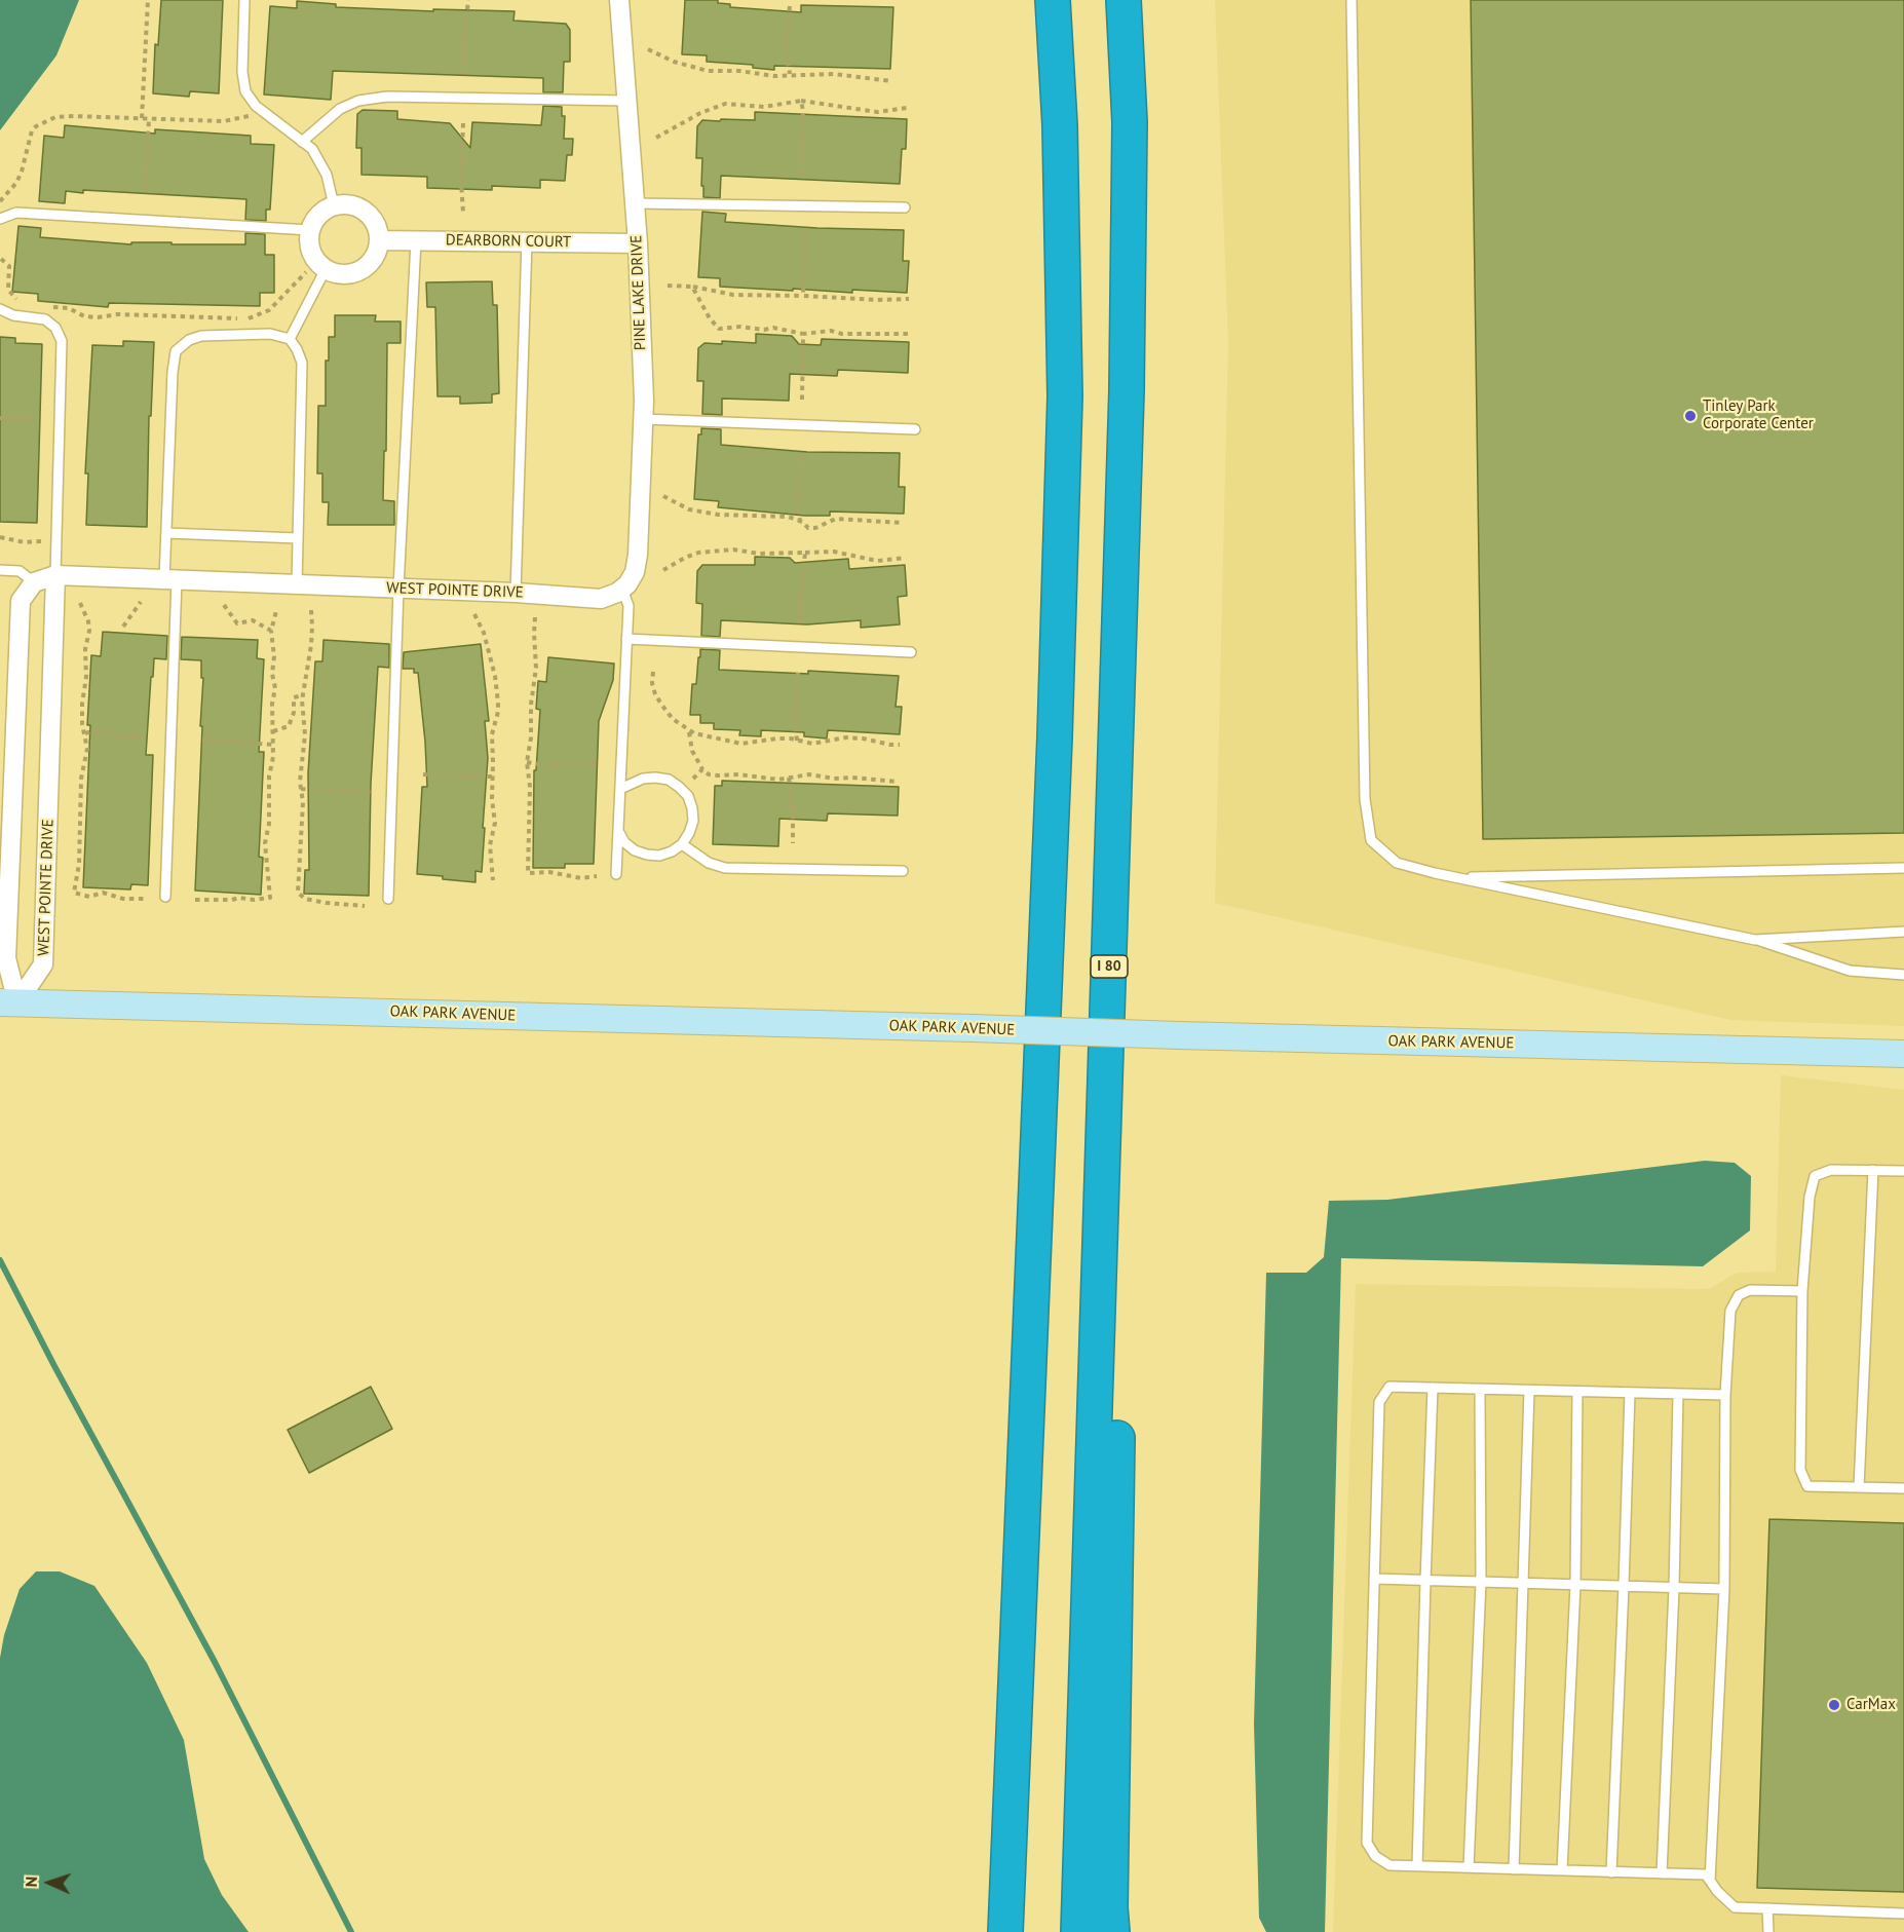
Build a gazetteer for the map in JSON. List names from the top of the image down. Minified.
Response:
{"streets":{"highway":["I 80"],"street":["DEARBORN COURT","PINE LAKE DRIVE","WEST POINTE DRIVE","OAK PARK AVENUE"]},"crossings":[["DEARBORN COURT","PINE LAKE DRIVE"],["PINE LAKE DRIVE","WEST POINTE DRIVE"],["WEST POINTE DRIVE","OAK PARK AVENUE"]],"places":["Tinley Park Corporate Center","CarMax"],"north":"left"}
